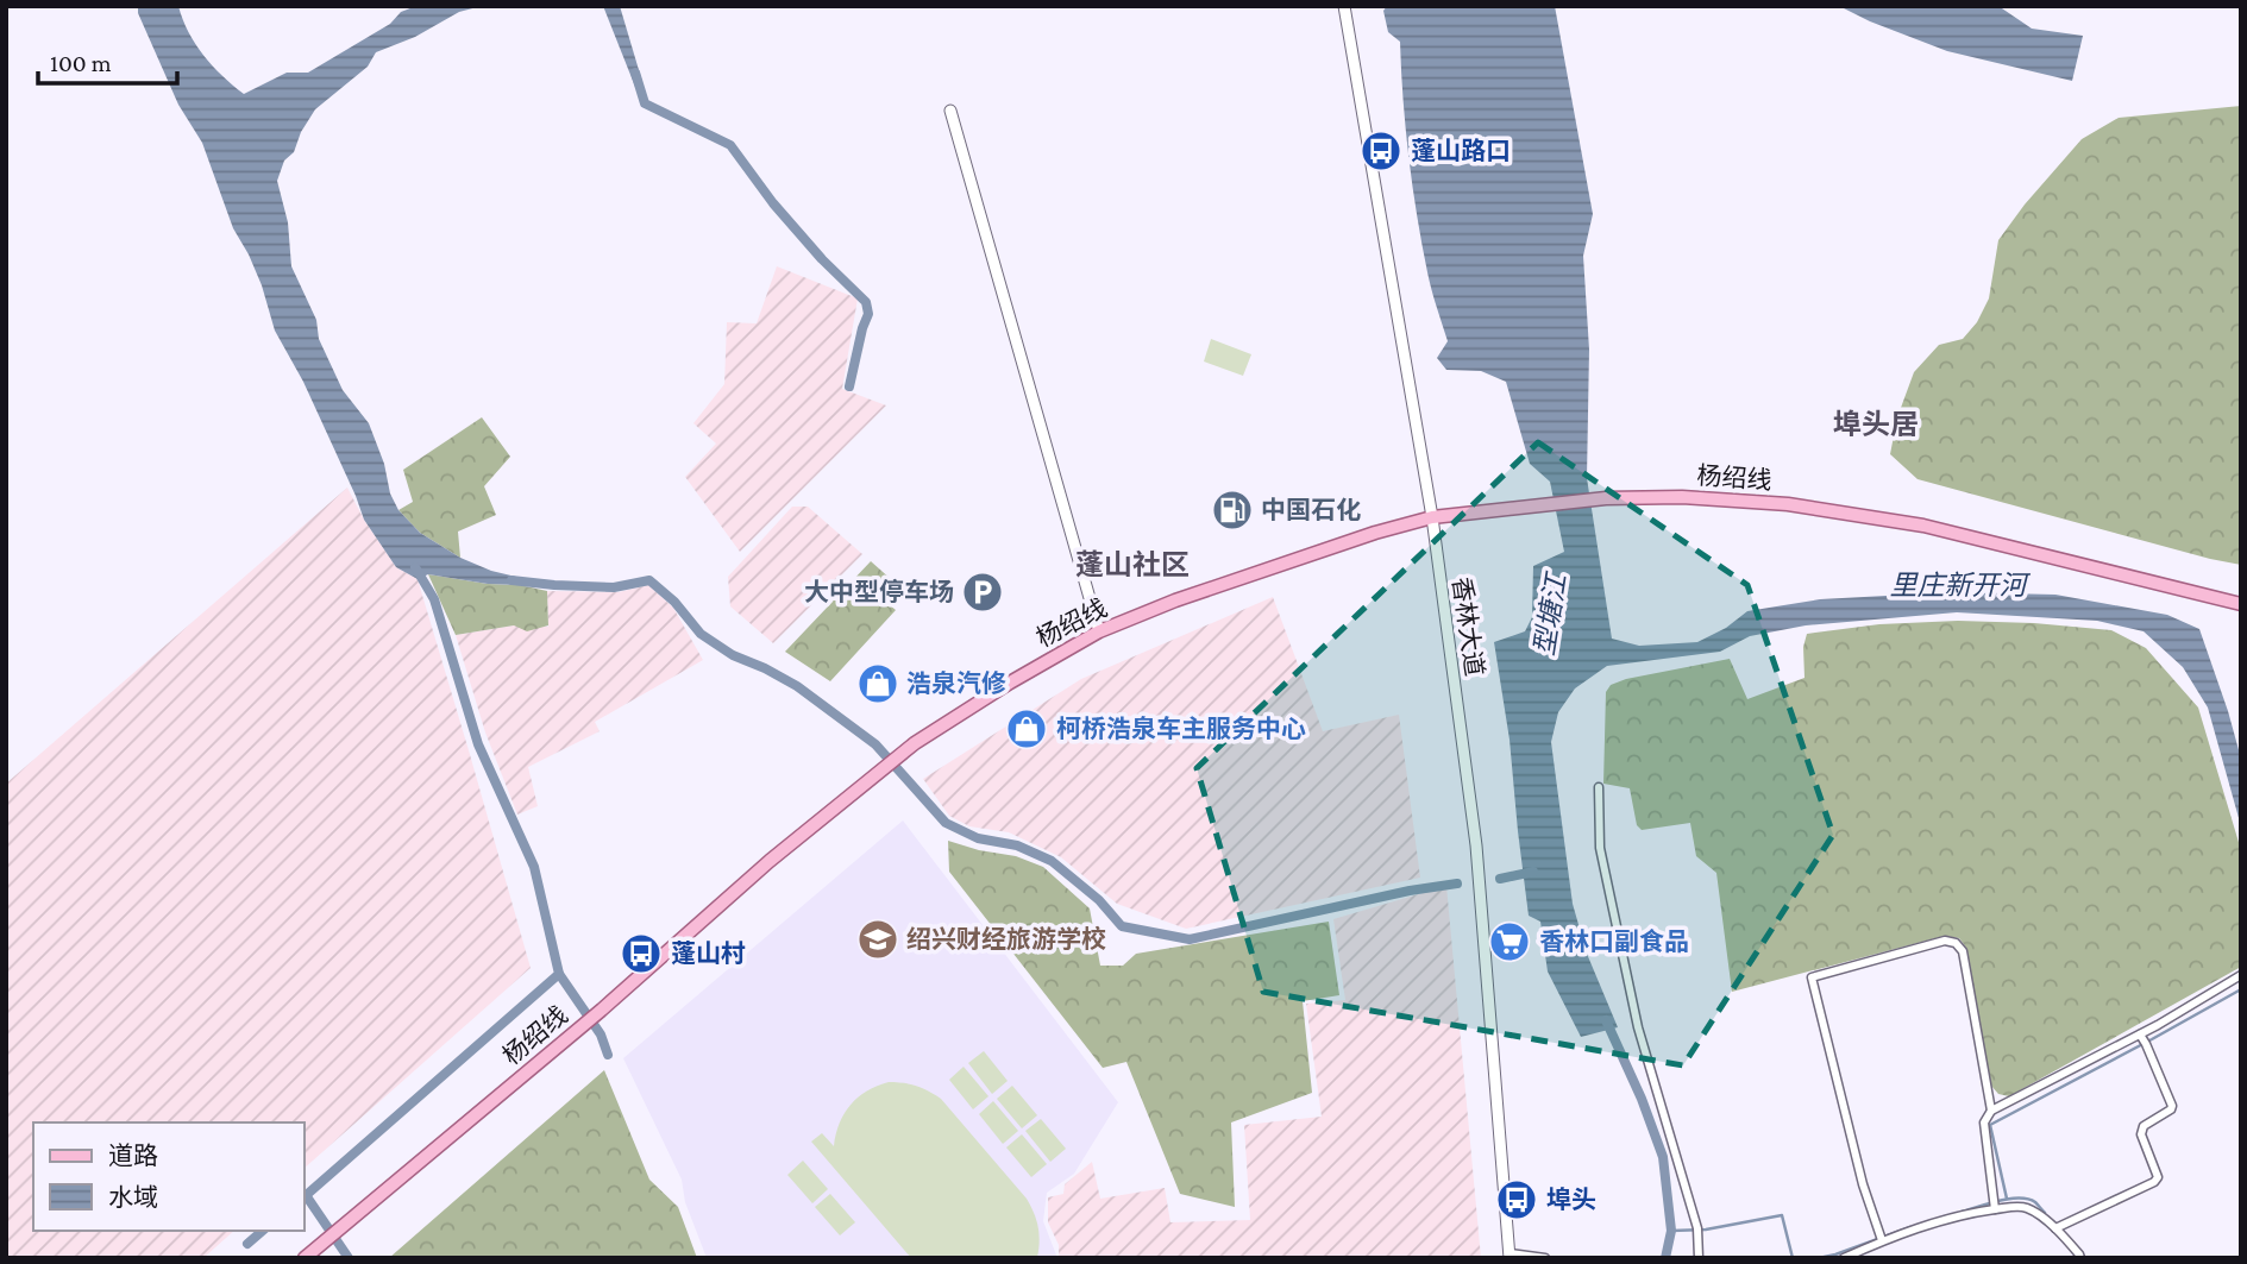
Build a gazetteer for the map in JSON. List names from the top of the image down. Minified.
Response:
{"streets":{"main road":["杨绍线"],"street":["香林大道"]},"crossings":[["杨绍线","香林大道"]],"districts":["埠头居","蓬山社区"],"water":["里庄新开河","型塘江"],"places":{"bus stop":["蓬山路口","蓬山村","埠头"],"fuel station":["中国石化"],"parking":["大中型停车场"],"shop":["浩泉汽修","柯桥浩泉车主服务中心"],"school or university":["绍兴财经旅游学校"],"supermarket":["香林口副食品"]},"legend":["道路","水域"],"scale_bar":"100 m"}
